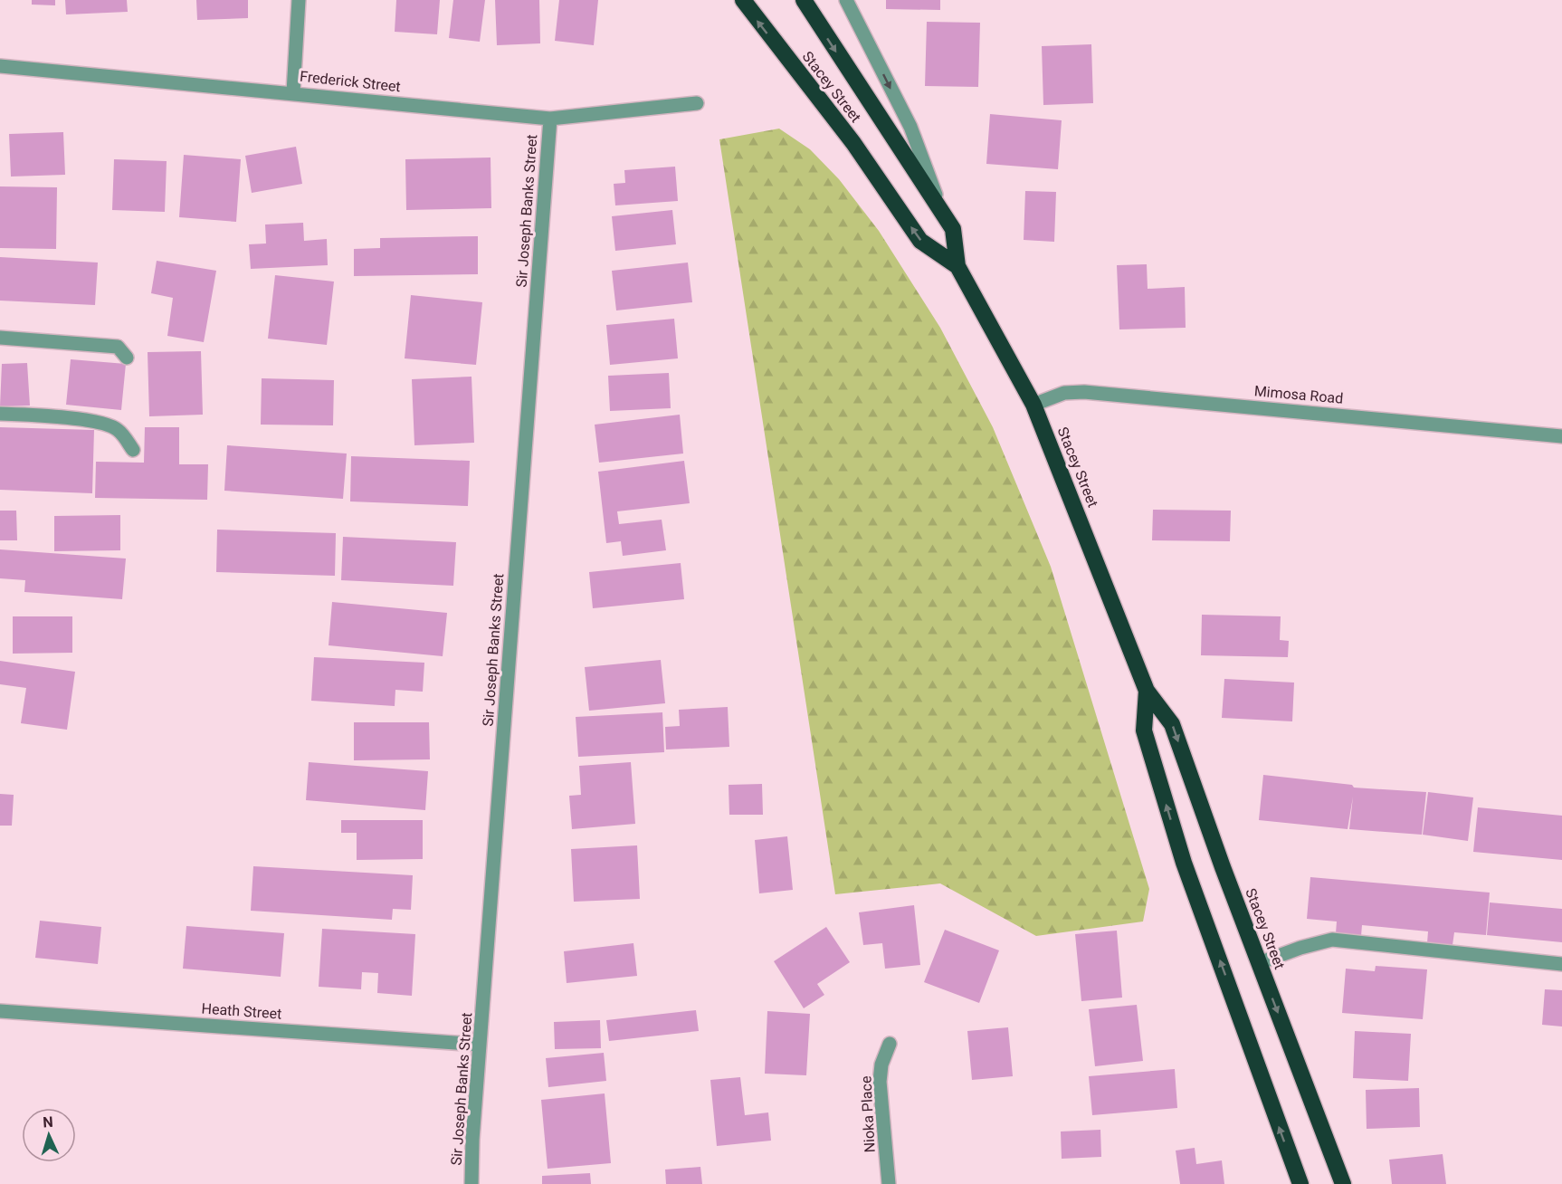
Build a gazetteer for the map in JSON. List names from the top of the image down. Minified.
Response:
{"streets":{"highway":["Stacey Street"],"street":["Frederick Street","Sir Joseph Banks Street","Mimosa Road","Heath Street","Nioka Place"]},"crossings":[["Frederick Street","Sir Joseph Banks Street"],["Stacey Street","Mimosa Road"],["Sir Joseph Banks Street","Heath Street"]],"north":"top"}
